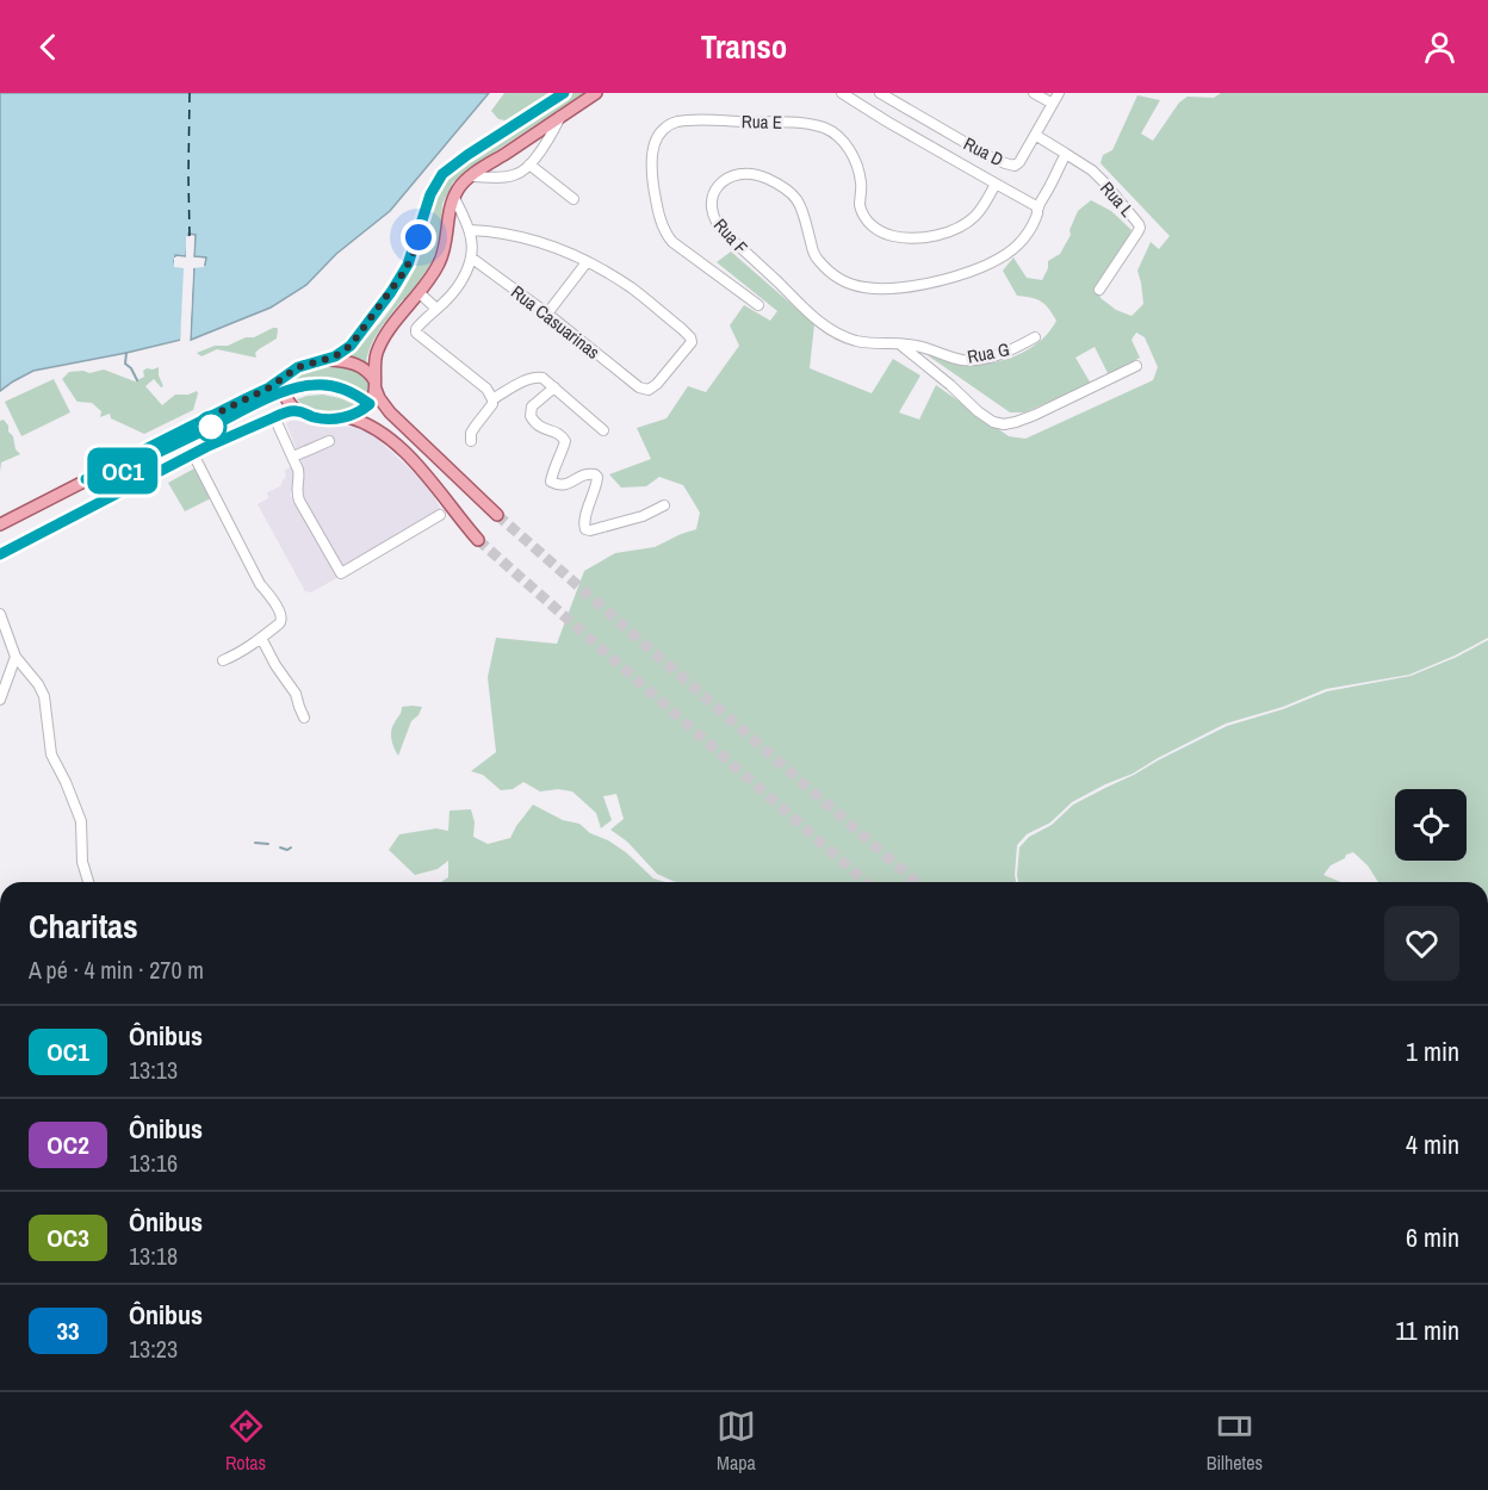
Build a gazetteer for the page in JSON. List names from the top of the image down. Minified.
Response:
{"streets":{"street":["Rua E","Rua D","Rua L","Rua F","Rua Casuarinas","Rua G"]},"crossings":[["Rua L","Rua F"],["Rua F","Rua G"]],"lines":["bus line OC1"],"page":{"header":"Transo","on_map":"OC1","heading":["Charitas","A pé · 4 min · 270 m"],"list":[{"mark":"OC1","name":"Ônibus","note":"13:13","value":"1 min"},{"mark":"OC2","name":"Ônibus","note":"13:16","value":"4 min"},{"mark":"OC3","name":"Ônibus","note":"13:18","value":"6 min"},{"mark":"33","name":"Ônibus","note":"13:23","value":"11 min"}],"tabs":["Rotas","Mapa","Bilhetes"]}}
